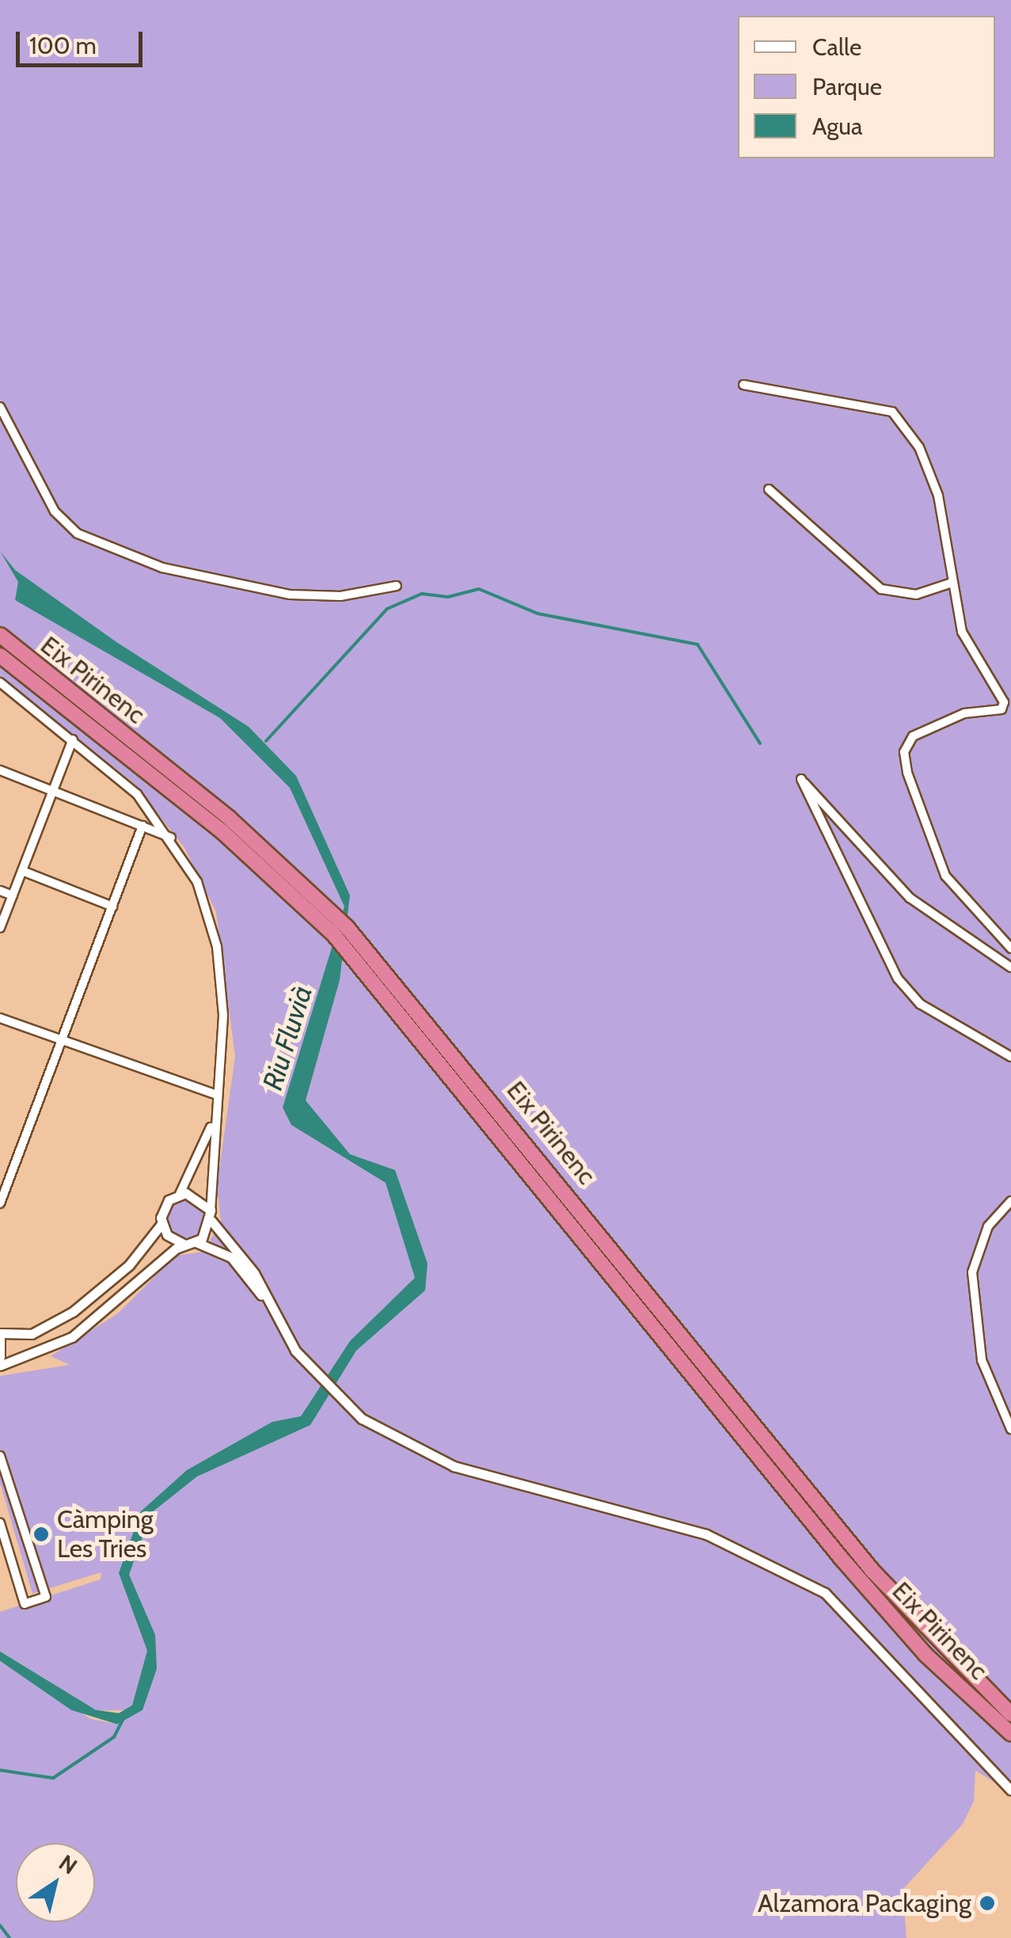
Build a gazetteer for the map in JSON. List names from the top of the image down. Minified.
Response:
{"streets":{"highway":["Eix Pirinenc"]},"water":["Riu Fluvià"],"places":["Càmping Les Tries","Alzamora Packaging"],"legend":["Calle","Parque","Agua"],"scale_bar":"100 m","north":"top right"}
